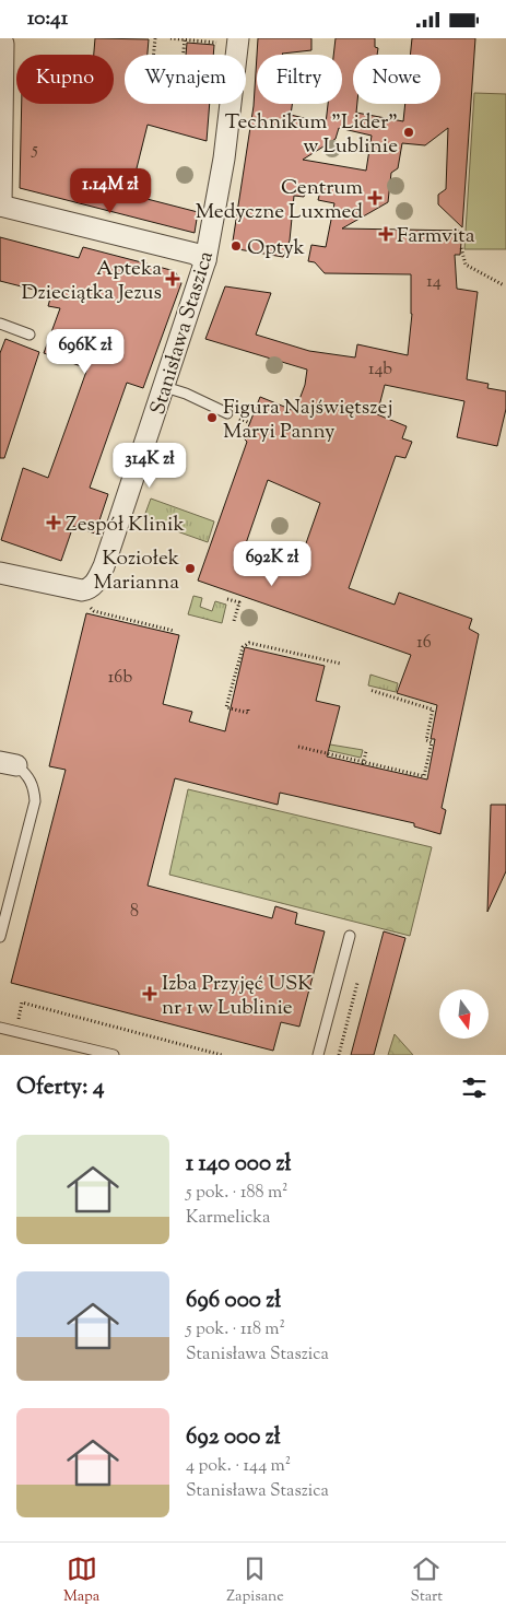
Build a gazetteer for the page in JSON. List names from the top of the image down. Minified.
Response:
{"streets":{"street":["Stanisława Staszica"]},"places":{"other":["Technikum \"Lider\" w Lublinie","Optyk","Figura Najświętszej Maryi Panny","Koziołek Marianna"],"health":["Centrum Medyczne Luxmed","Farmvita","Apteka Dzieciątka Jezus","Zespół Klinik","Izba Przyjęć USK nr 1 w Lublinie"]},"house_numbers":["5","14","14b","16","16b","8"],"north":"bottom","page":{"status":"10:41","chip":["Kupno","Wynajem","Filtry","Nowe"],"price":["1.14M zł","696K zł","314K zł","692K zł"],"heading":"Oferty: 4","list":[{"name":"1 140 000 zł","note":"5 pok. · 188 m² · Karmelicka"},{"name":"696 000 zł","note":"5 pok. · 118 m² · Stanisława Staszica"},{"name":"692 000 zł","note":"4 pok. · 144 m² · Stanisława Staszica"}],"tabs":["Mapa","Zapisane","Start"]}}
